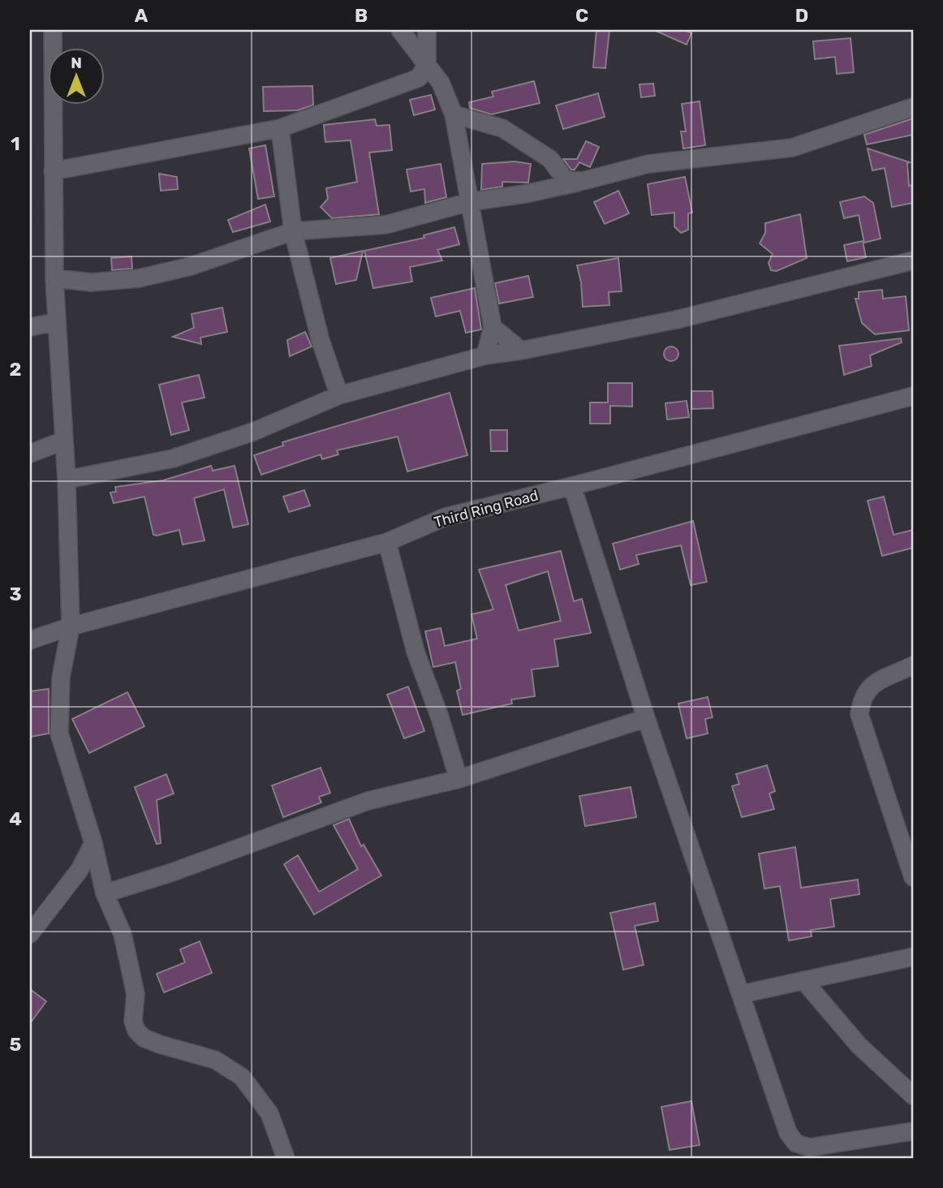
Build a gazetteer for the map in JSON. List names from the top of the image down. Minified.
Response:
{"streets":{"street":["Third Ring Road"]},"north":"top","grid":{"columns":["A","B","C","D"],"rows":["1","2","3","4","5"]}}
